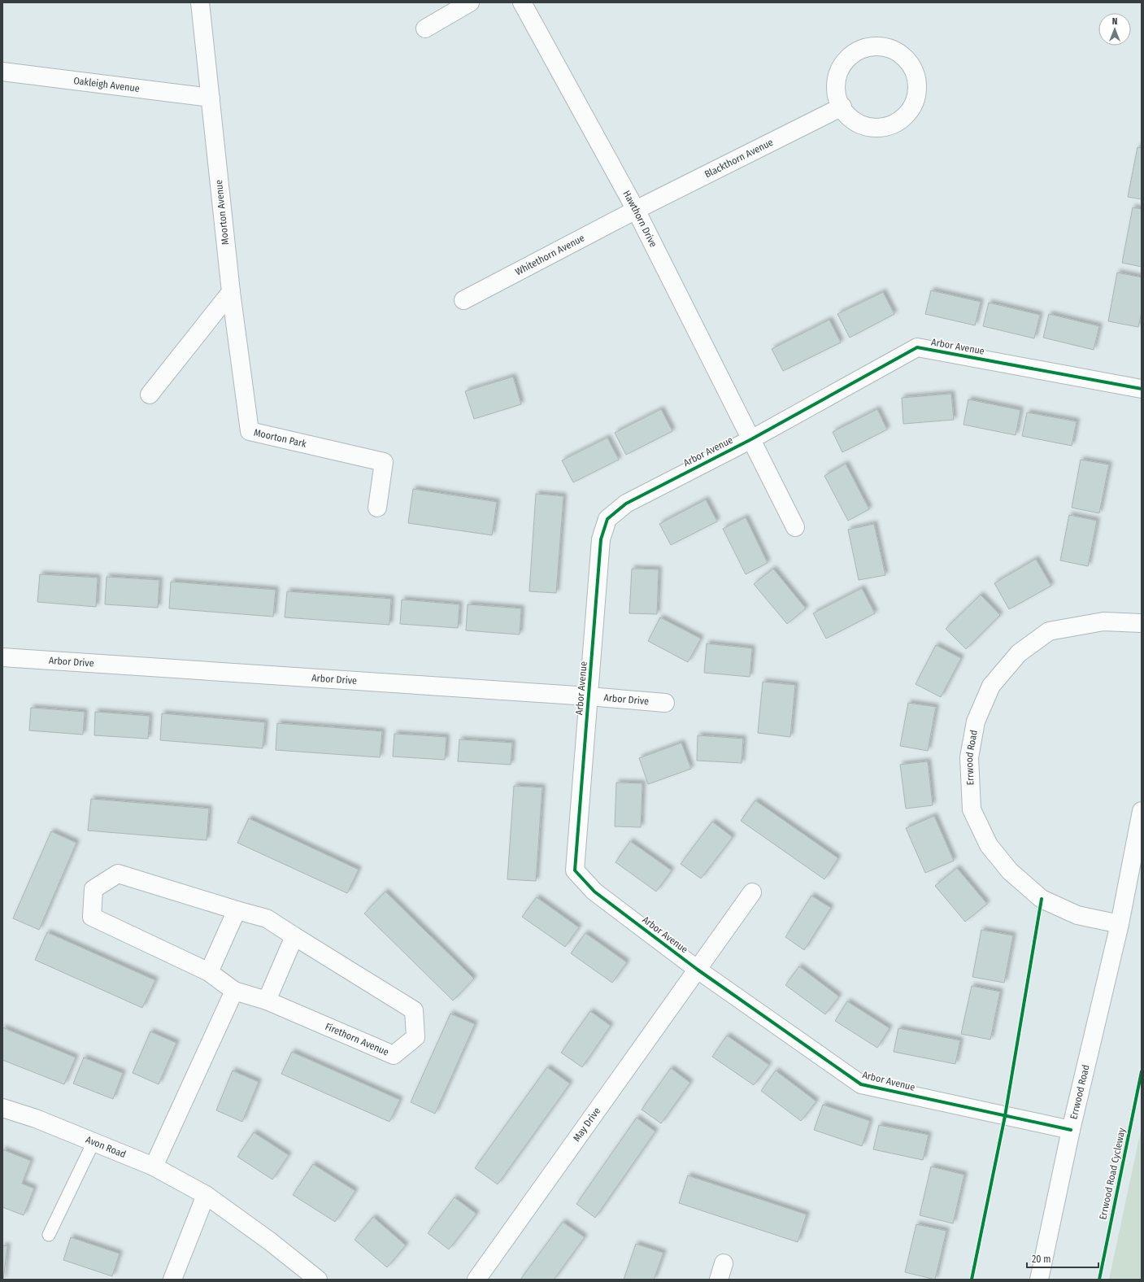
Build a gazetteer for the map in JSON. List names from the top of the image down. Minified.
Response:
{"streets":{"street":["Oakleigh Avenue","Blackthorn Avenue","Moorton Avenue","Hawthorn Drive","Whitethorn Avenue","Arbor Avenue","Moorton Park","Arbor Drive","Errwood Road","Firethorn Avenue","May Drive","Avon Road"],"cycle path":["Errwood Road Cycleway"]},"crossings":[["Oakleigh Avenue","Moorton Avenue"],["Blackthorn Avenue","Hawthorn Drive"],["Blackthorn Avenue","Whitethorn Avenue"],["Moorton Avenue","Moorton Park"],["Hawthorn Drive","Whitethorn Avenue"],["Hawthorn Drive","Arbor Avenue"],["Arbor Avenue","Arbor Drive"],["Arbor Avenue","Errwood Road"],["Arbor Avenue","May Drive"]],"scale_bar":"20 m","north":"top"}
